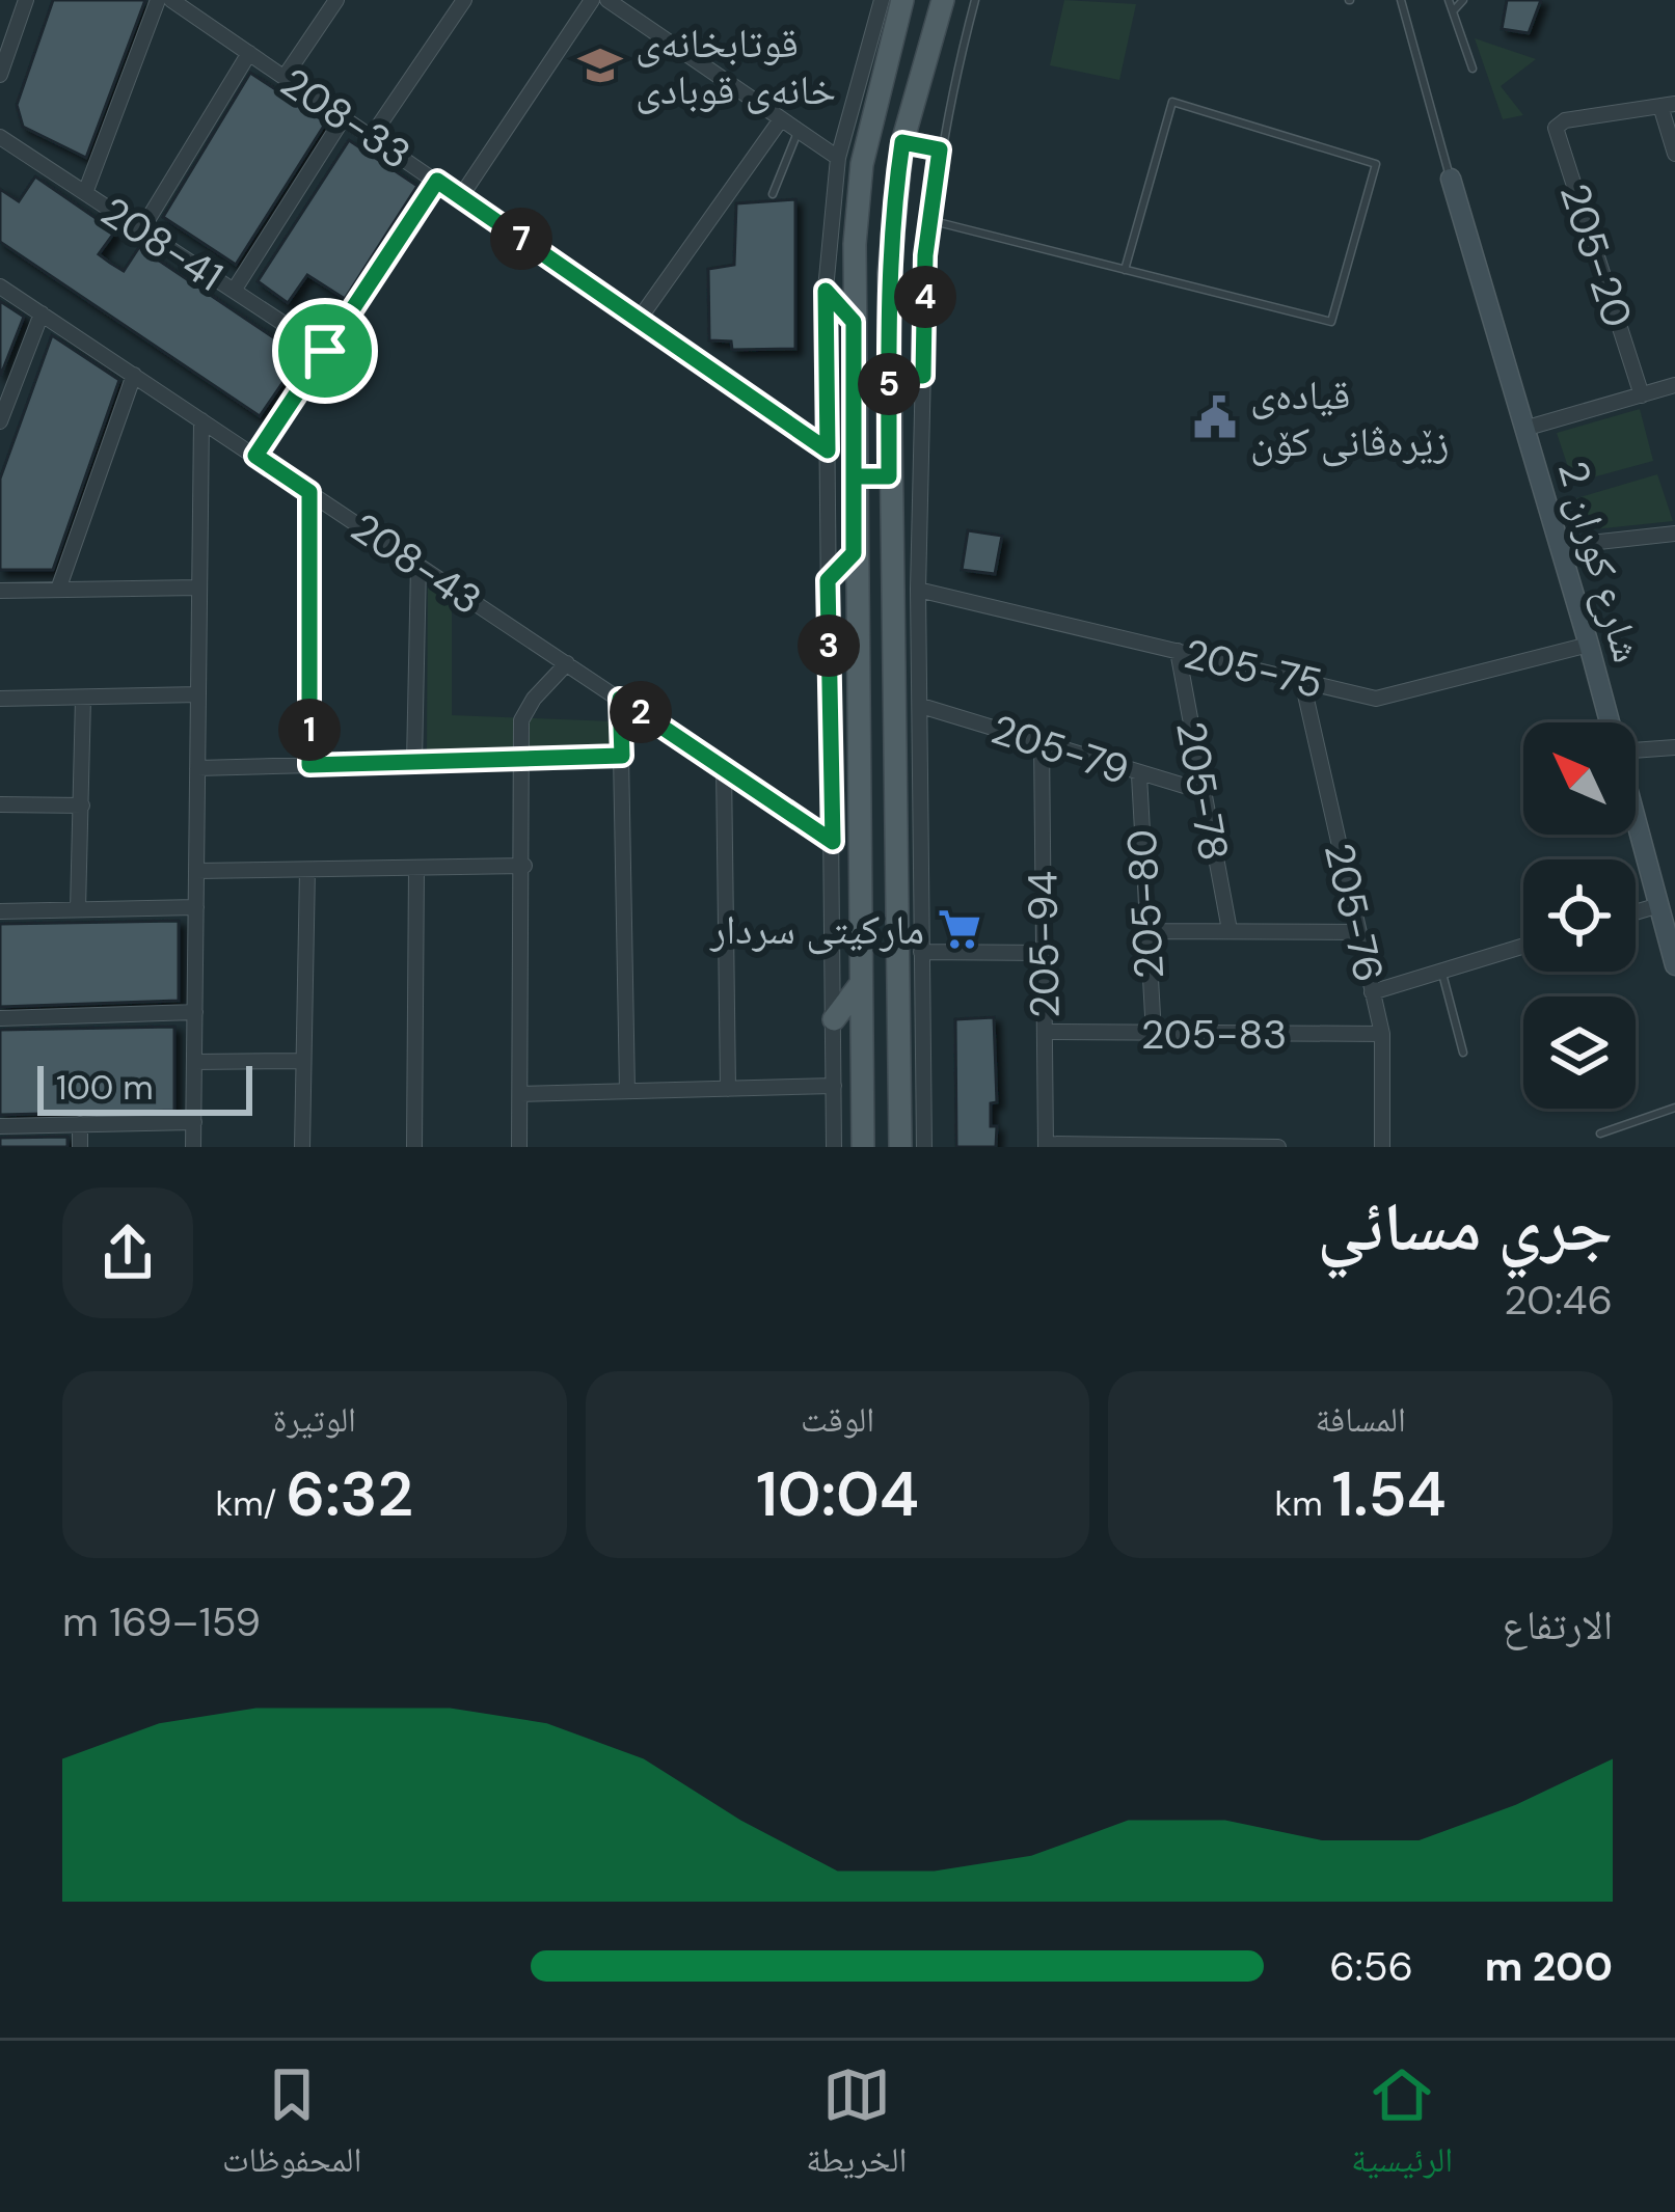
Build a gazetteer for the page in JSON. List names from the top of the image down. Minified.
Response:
{"streets":{"street":["208-33","208-41","205-20","شارع كوران 2","208-43","205-75","205-79","205-78","205-80","205-76","205-94","205-83"]},"crossings":[["شارع كوران 2","205-75"],["205-75","205-78"],["205-75","205-76"],["205-79","205-78"],["205-79","205-80"],["205-79","205-94"],["205-80","205-83"],["205-76","205-83"],["205-94","205-83"]],"places":{"school or university":["قوتابخانەی خانەی قوبادی"],"public building":["قیادەی زێرەڤانی کۆن"],"supermarket":["ماركيتى سردار"]},"scale_bar":"100 m","north":"top left","page":{"pins":["7","4","5","3","2","1"],"scale":"100 m","heading":["جري مسائي","20:46"],"stats":[["المسافة","1.54 km"],["الوقت","10:04"],["الوتيرة","6:32 /km"]],"chart":["الارتفاع","159–169 m"],"list":[{"name":"200 m","note":"6:56"}],"tabs":["الرئيسية","الخريطة","المحفوظات"]}}
